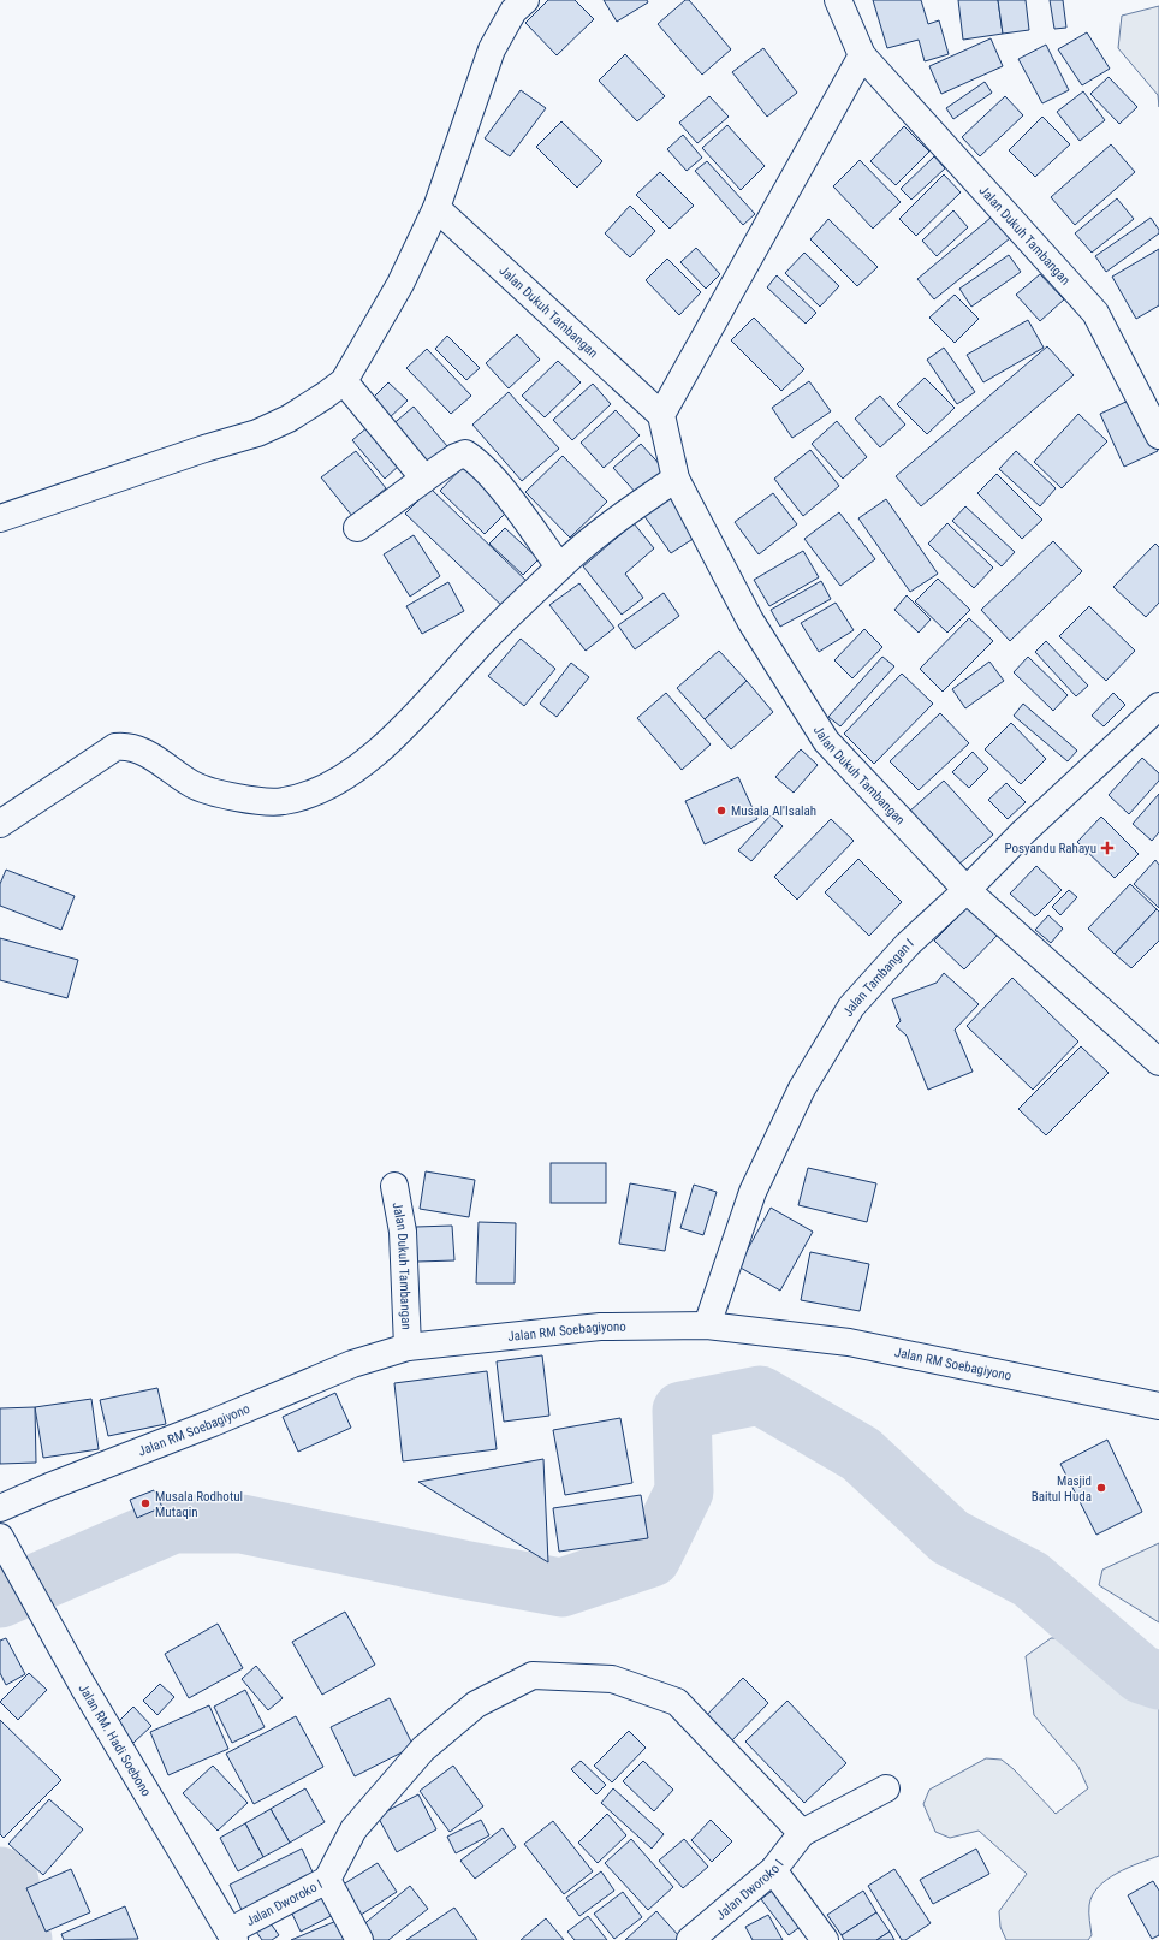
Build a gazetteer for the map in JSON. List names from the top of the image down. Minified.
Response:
{"streets":{"street":["Jalan Dukuh Tambangan","Jalan Tambangan I","Jalan RM Soebagiyono","Jalan RM. Hadi Soebono","Jalan Dworoko I"]},"crossings":[["Jalan Dukuh Tambangan","Jalan Tambangan I"],["Jalan Dukuh Tambangan","Jalan RM Soebagiyono"],["Jalan Tambangan I","Jalan RM Soebagiyono"],["Jalan RM. Hadi Soebono","Jalan Dworoko I"]],"places":{"other":["Musala Al'Isalah","Masjid Baitul Huda","Musala Rodhotul Mutaqin"],"health":["Posyandu Rahayu"]}}
